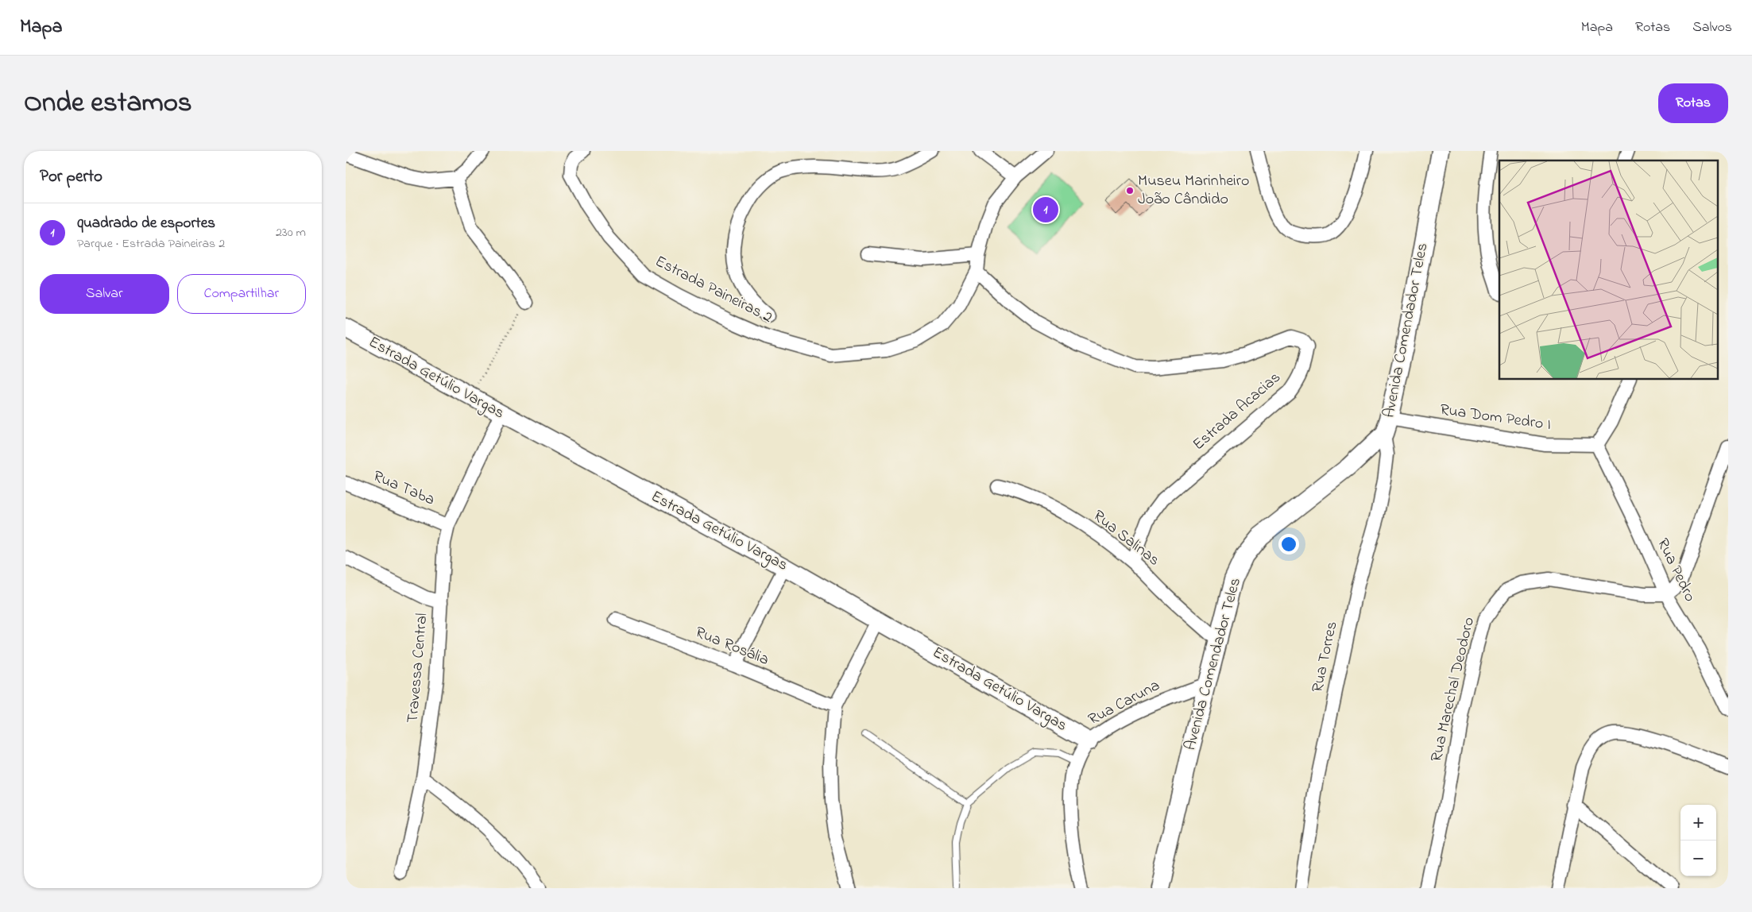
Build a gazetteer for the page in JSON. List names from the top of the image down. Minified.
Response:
{"streets":{"main road":["Avenida Comendador Teles","Estrada Getúlio Vargas"],"street":["Estrada Paineiras 2","Estrada Acacias","Rua Dom Pedro I","Rua Taba","Rua Salinas","Rua Pedro","Rua Rosália","Rua Torres","Travessa Central","Rua Marechal Deodoro","Rua Caruna"]},"crossings":[["Estrada Paineiras 2","Estrada Acacias"],["Avenida Comendador Teles","Rua Dom Pedro I"],["Avenida Comendador Teles","Rua Salinas"],["Avenida Comendador Teles","Rua Torres"],["Avenida Comendador Teles","Rua Caruna"],["Estrada Getúlio Vargas","Travessa Central"],["Estrada Getúlio Vargas","Rua Caruna"],["Estrada Acacias","Rua Salinas"],["Rua Dom Pedro I","Rua Pedro"],["Rua Dom Pedro I","Rua Torres"],["Rua Taba","Travessa Central"],["Rua Pedro","Rua Marechal Deodoro"]],"places":["Museu Marinheiro João Cândido"],"page":{"header":"Mapa","nav":["Mapa","Rotas","Salvos"],"title":"Onde estamos","buttons":["Rotas",["Salvar","Compartilhar"]],"heading":"Por perto","pins":"1","list":[{"mark":"1","name":"quadrado de esportes","note":"Parque · Estrada Paineiras 2","value":"230 m"}],"map_buttons":["+","−"]}}
